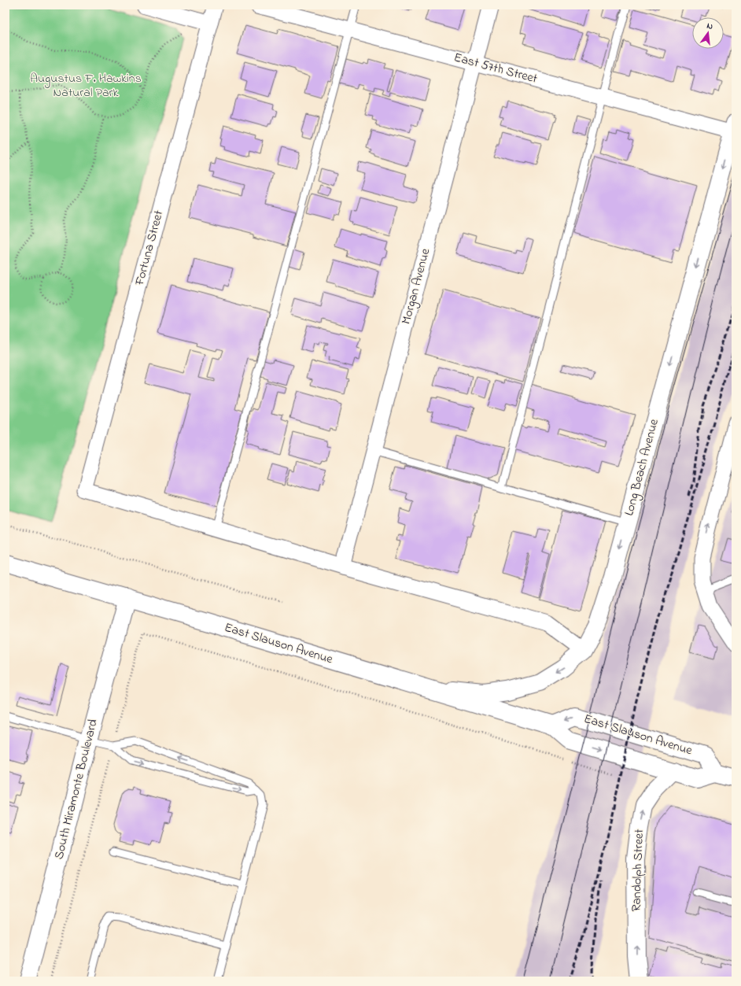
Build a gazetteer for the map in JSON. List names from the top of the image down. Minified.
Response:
{"streets":{"street":["East 57th Street","Fortuna Street","Morgan Avenue","Long Beach Avenue","East Slauson Avenue","South Miramonte Boulevard","Randolph Street"]},"crossings":[["East 57th Street","Morgan Avenue"],["East 57th Street","Long Beach Avenue"],["Long Beach Avenue","East Slauson Avenue"],["East Slauson Avenue","South Miramonte Boulevard"],["East Slauson Avenue","Randolph Street"]],"one_way":["Long Beach Avenue","Randolph Street"],"parks":["Augustus F. Hawkins Natural Park"],"north":"top"}
